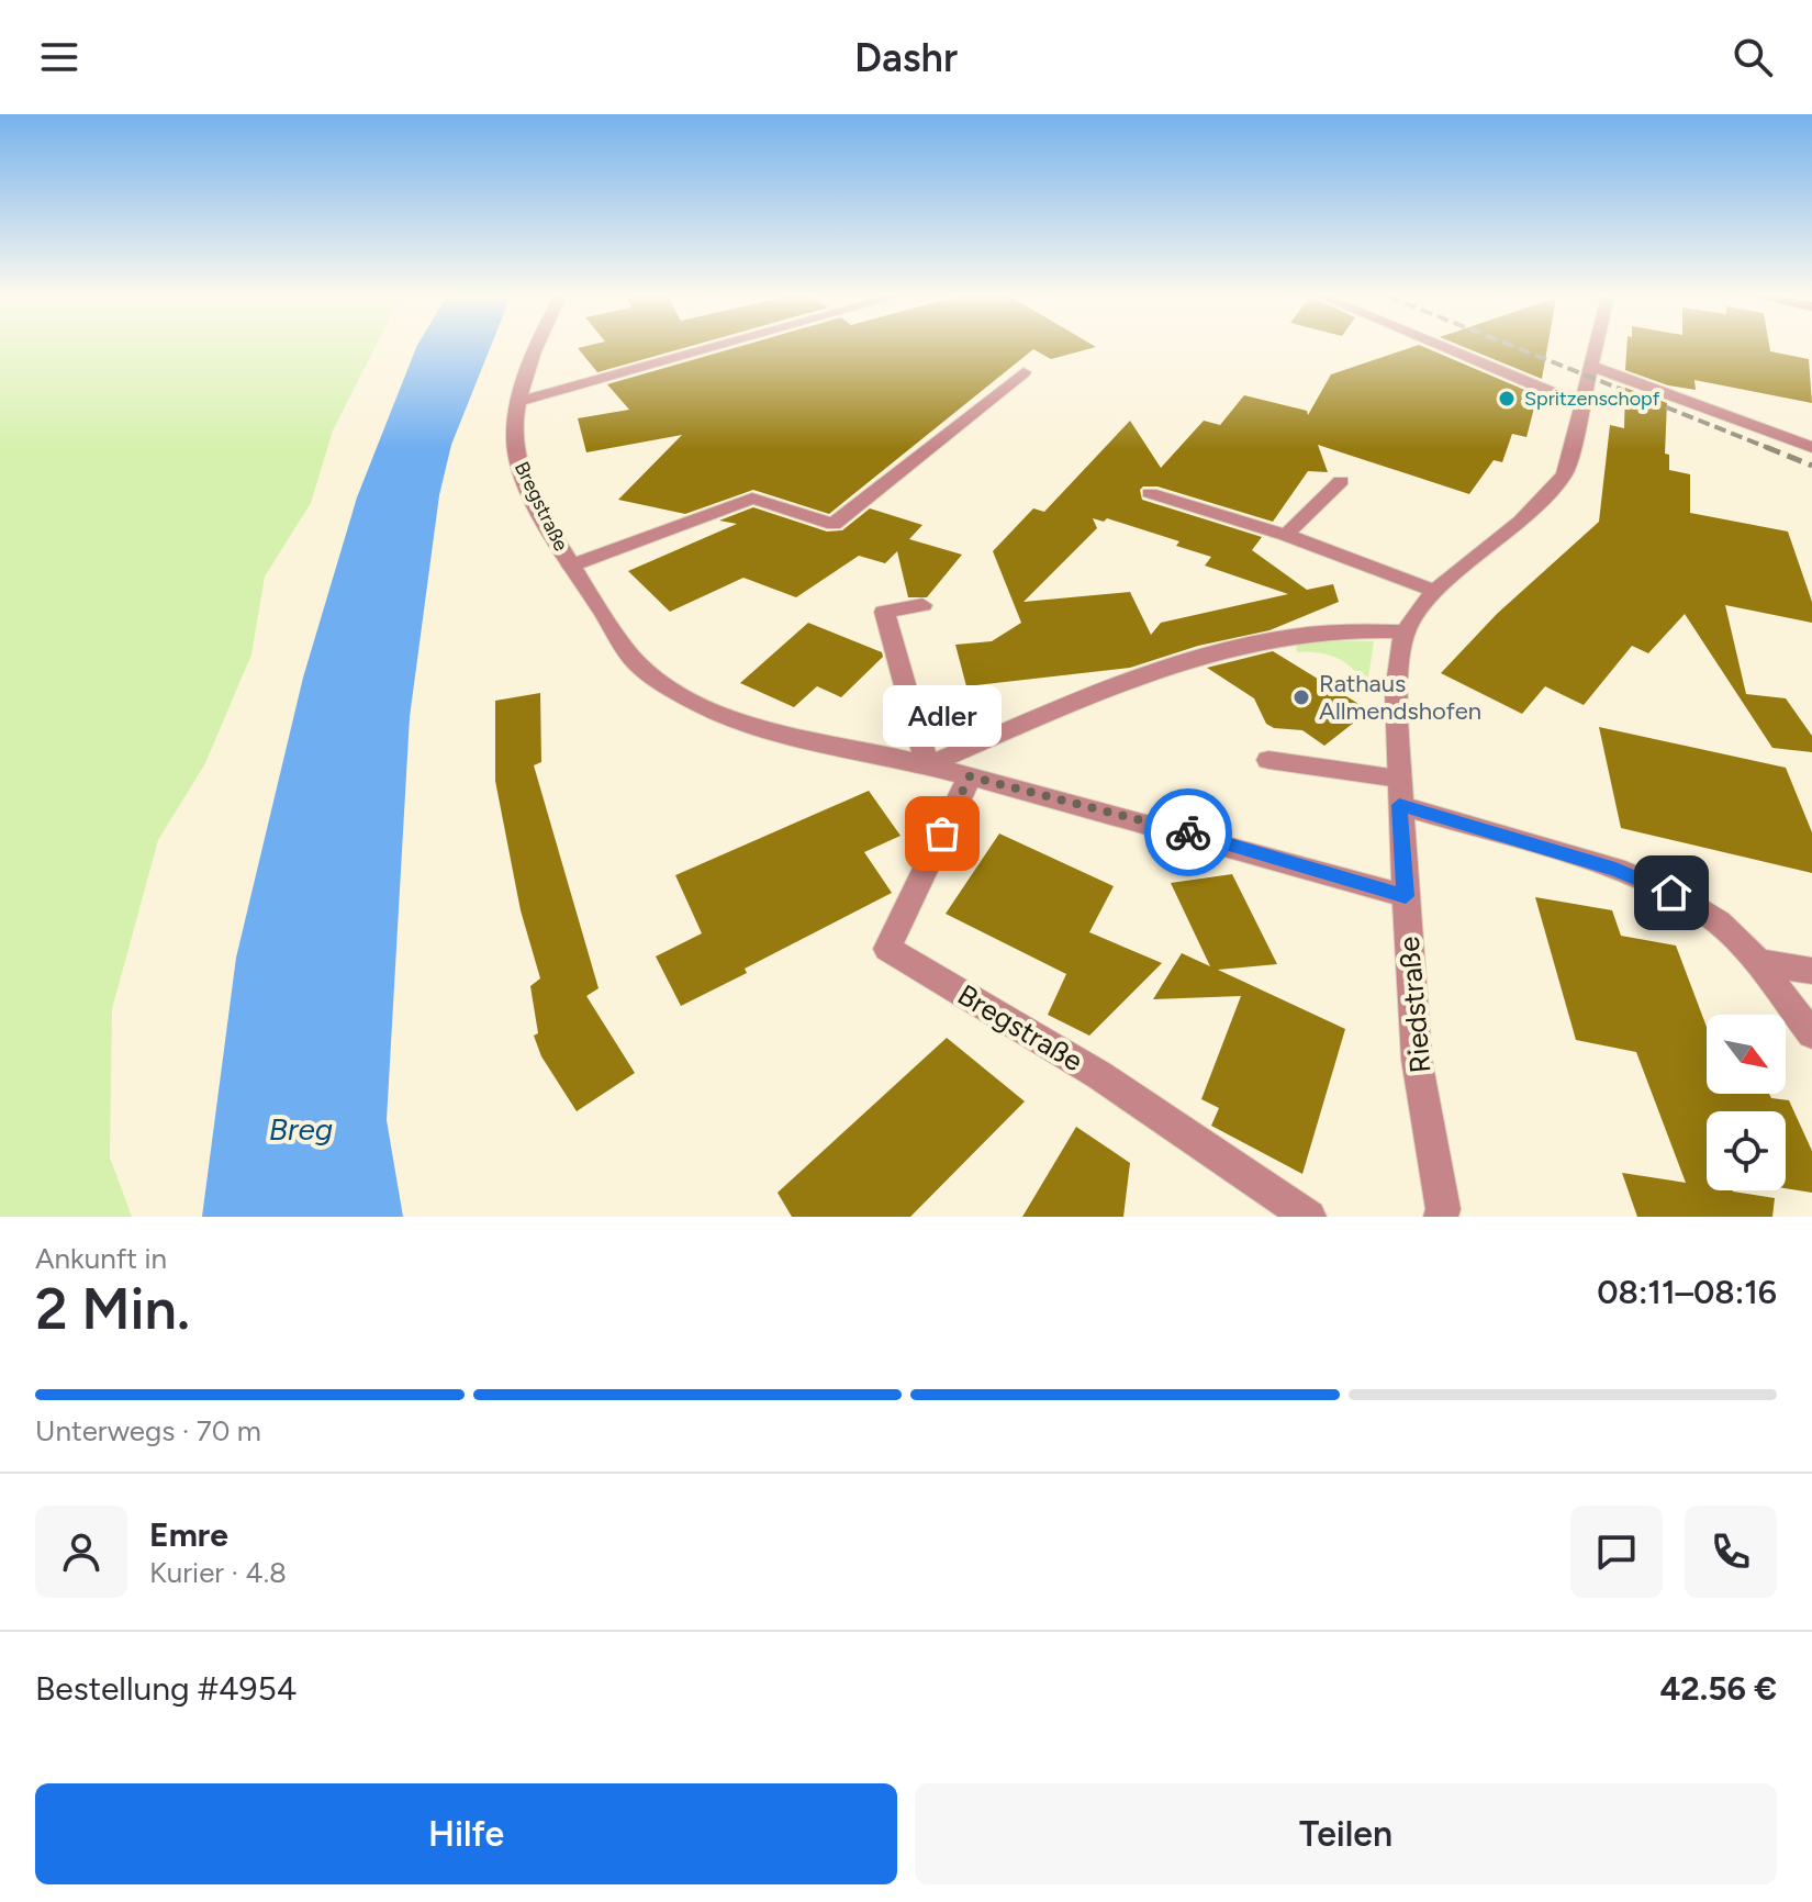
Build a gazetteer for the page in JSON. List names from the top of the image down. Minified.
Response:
{"streets":{"street":["Bregstraße","Riedstraße"]},"crossings":[["Bregstraße","Riedstraße"]],"water":["Breg"],"places":["Spritzenschopf","Rathaus Allmendshofen","Adler"],"north":"bottom right","page":{"header":"Dashr","bubble":"Adler","heading":["2 Min.","Ankunft in","08:11–08:16"],"panel":["Emre","Kurier · 4.8","Bestellung #4954","42.56 €"],"bar":"Unterwegs · 70 m","buttons":["Hilfe","Teilen"]}}
